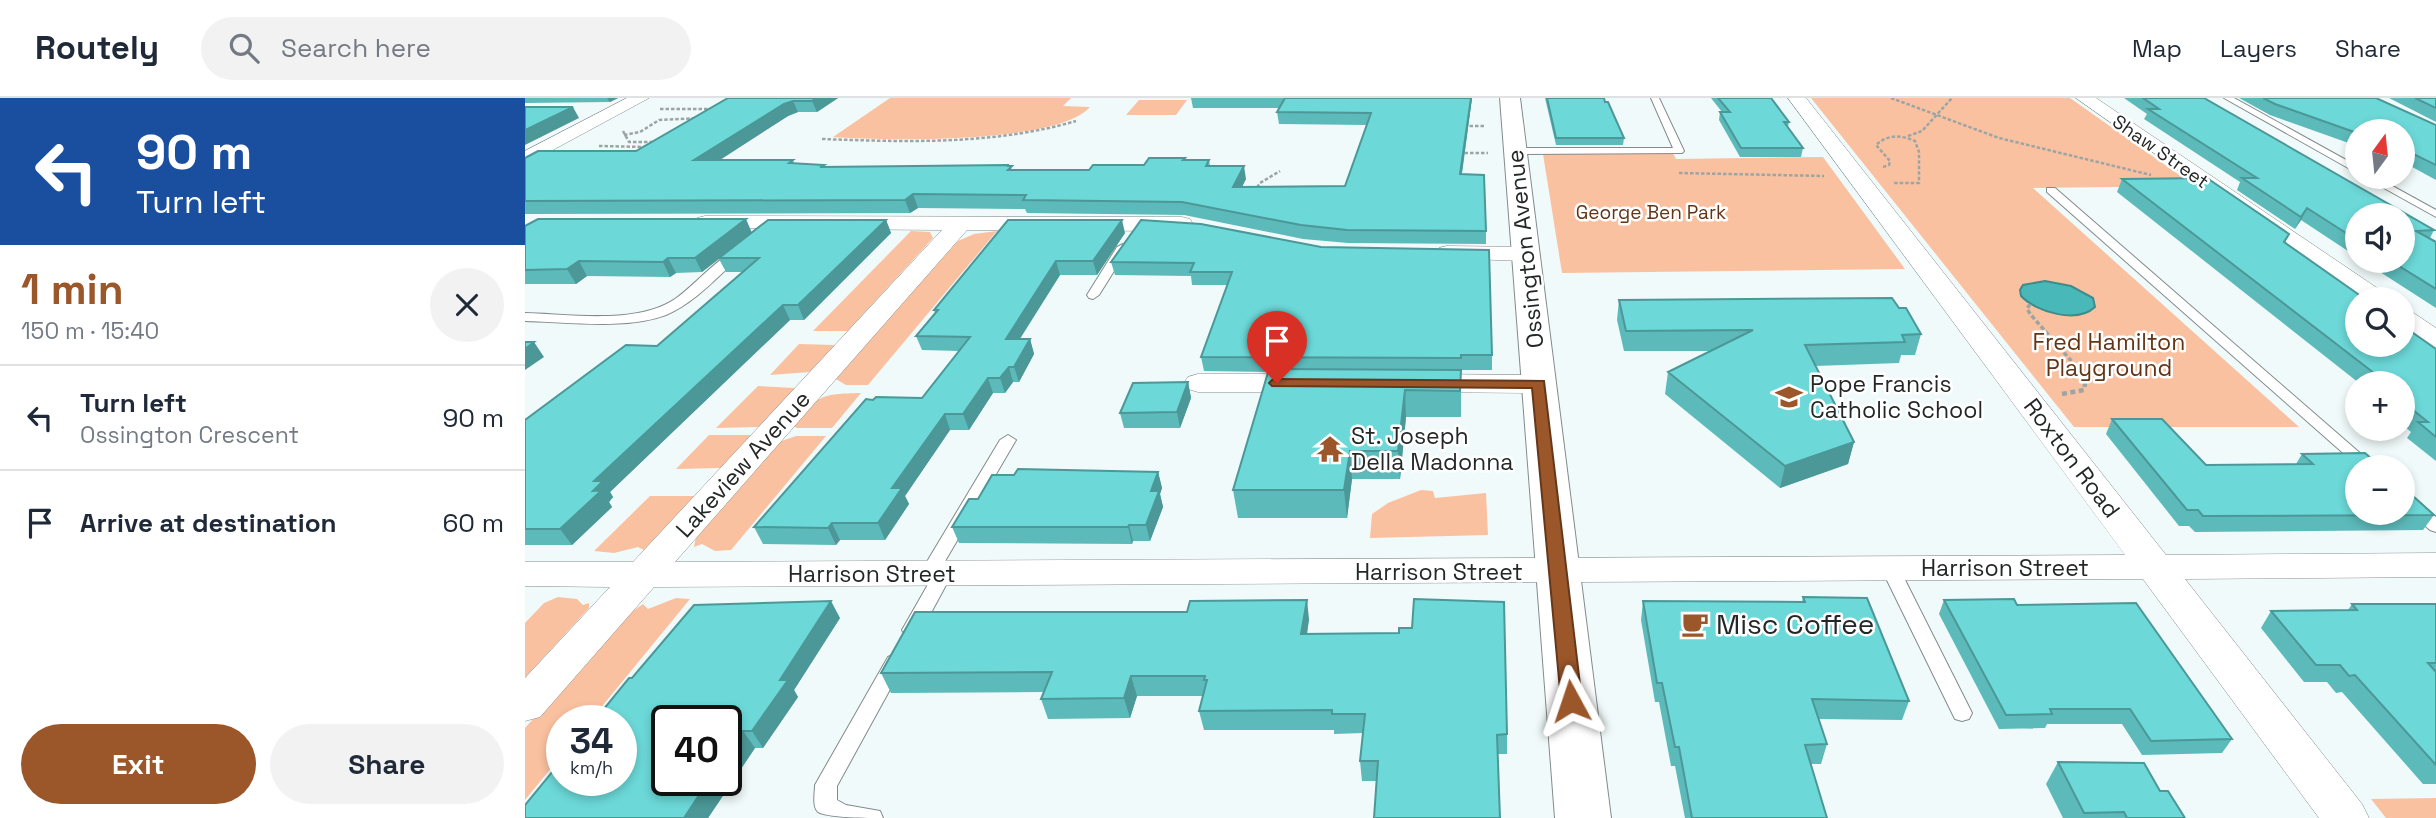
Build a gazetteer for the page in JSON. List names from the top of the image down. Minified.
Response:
{"streets":{"street":["Shaw Street","Ossington Avenue","Roxton Road","Lakeview Avenue","Harrison Street"]},"crossings":[["Ossington Avenue","Harrison Street"],["Roxton Road","Harrison Street"],["Lakeview Avenue","Harrison Street"]],"parks":["George Ben Park","Fred Hamilton Playground"],"places":{"school or university":["Pope Francis Catholic School"],"temple":["St. Joseph Della Madonna"],"cafe":["Misc Coffee"]},"north":"top","page":{"header":"Routely","search":"Search here","nav":["Map","Layers","Share"],"turn":["90 m","Turn left"],"map_buttons":["+","−"],"heading":["1 min","150 m · 15:40"],"list":[{"name":"Turn left","note":"Ossington Crescent","value":"90 m"},{"name":"Arrive at destination","value":"60 m"}],"speed":"34 km/h","limit":"40","buttons":["Exit","Share"]}}
